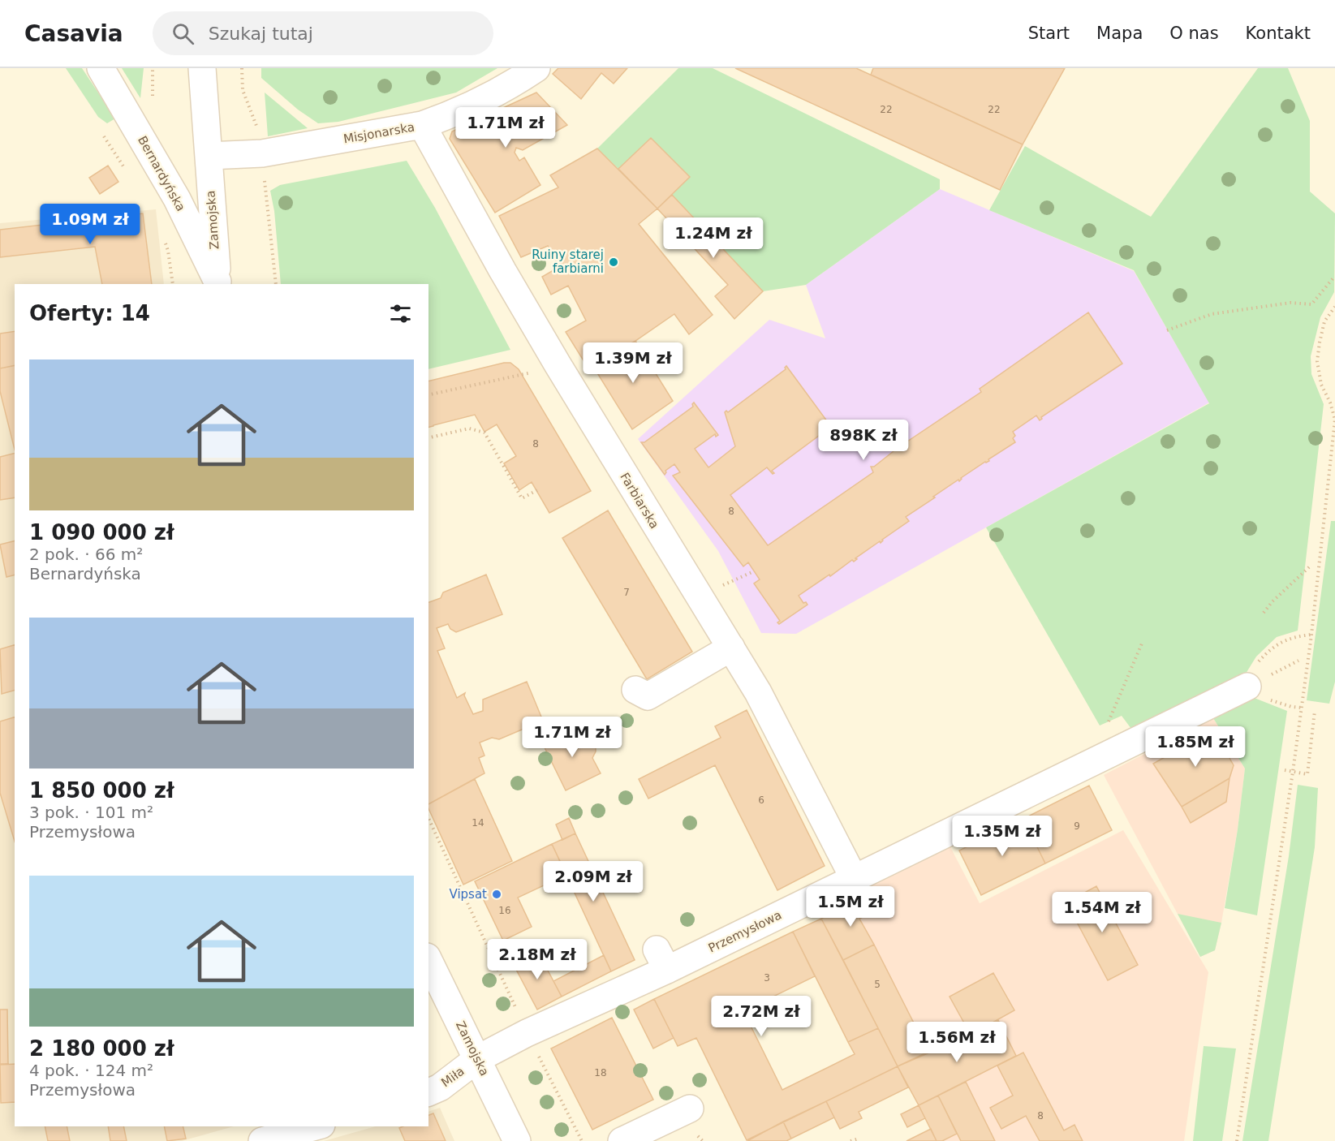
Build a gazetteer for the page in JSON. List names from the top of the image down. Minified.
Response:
{"streets":{"street":["Misjonarska","Bernardyńska","Zamojska","Farbiarska","Przemysłowa","Miła"]},"crossings":[["Misjonarska","Zamojska"],["Misjonarska","Farbiarska"],["Bernardyńska","Zamojska"],["Zamojska","Przemysłowa"],["Zamojska","Miła"],["Farbiarska","Przemysłowa"],["Przemysłowa","Miła"]],"places":["Ruiny starej farbiarni","Vipsat"],"house_numbers":["22","22","8","8","7","6","14","9","16","3","5","18","8"],"page":{"header":"Casavia","search":"Szukaj tutaj","nav":["Start","Mapa","O nas","Kontakt"],"price":["1.71M zł","1.09M zł","1.24M zł","1.39M zł","898K zł","1.71M zł","1.85M zł","1.35M zł","2.09M zł","1.5M zł","1.54M zł","2.18M zł","2.72M zł","1.56M zł"],"heading":"Oferty: 14","list":[{"name":"1 090 000 zł","note":"2 pok. · 66 m² · Bernardyńska"},{"name":"1 850 000 zł","note":"3 pok. · 101 m² · Przemysłowa"},{"name":"2 180 000 zł","note":"4 pok. · 124 m² · Przemysłowa"}]}}
